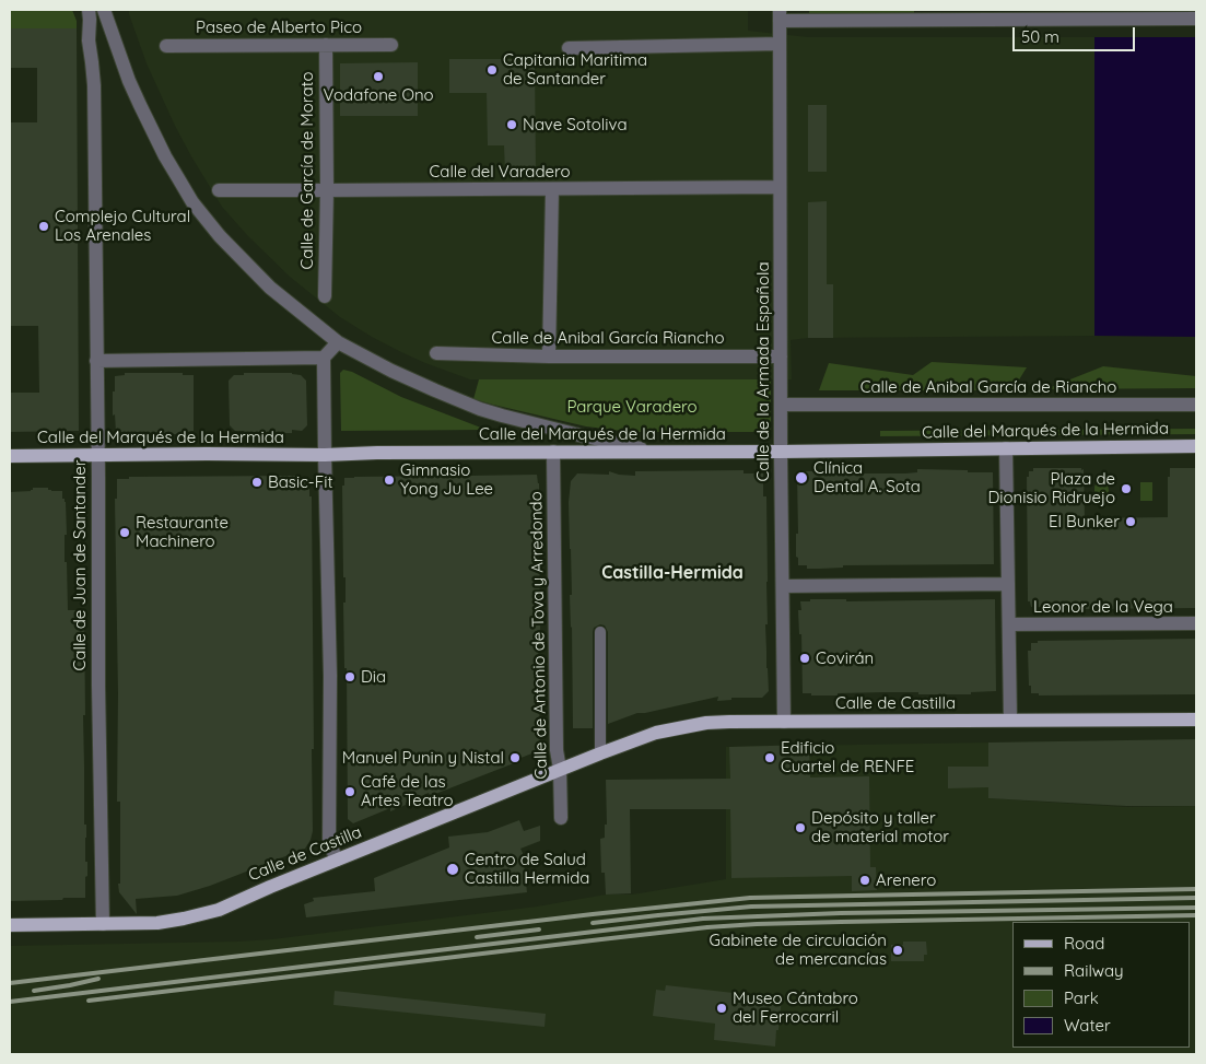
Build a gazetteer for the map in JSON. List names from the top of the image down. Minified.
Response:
{"streets":{"main road":["Calle del Marqués de la Hermida","Calle de Castilla"],"street":["Paseo de Alberto Pico","Calle de García de Morato","Calle del Varadero","Calle de Anibal García Riancho","Calle de la Armada Española","Calle de Anibal García de Riancho","Calle de Juan de Santander","Leonor de la Vega","Calle de Antonio de Tova y Arredondo"]},"crossings":[["Paseo de Alberto Pico","Calle de García de Morato"],["Calle de García de Morato","Calle del Varadero"],["Calle del Varadero","Calle de la Armada Española"],["Calle de Anibal García Riancho","Calle de la Armada Española"],["Calle de la Armada Española","Calle de Anibal García de Riancho"],["Calle de la Armada Española","Calle del Marqués de la Hermida"],["Calle de la Armada Española","Calle de Castilla"],["Calle del Marqués de la Hermida","Calle de Juan de Santander"],["Calle del Marqués de la Hermida","Calle de Antonio de Tova y Arredondo"],["Calle de Juan de Santander","Calle de Castilla"],["Calle de Antonio de Tova y Arredondo","Calle de Castilla"]],"districts":["Castilla-Hermida"],"parks":["Parque Varadero"],"places":["Capitania Maritima de Santander","Vodafone Ono","Nave Sotoliva","Complejo Cultural Los Arenales","Clínica Dental A. Sota","Gimnasio Yong Ju Lee","Basic-Fit","Plaza de Dionisio Ridruejo","El Bunker","Restaurante Machinero","Covirán","Dia","Manuel Punin y Nistal","Edificio Cuartel de RENFE","Café de las Artes Teatro","Depósito y taller de material motor","Centro de Salud Castilla Hermida","Arenero","Gabinete de circulación de mercancías","Museo Cántabro del Ferrocarril"],"legend":["Road","Railway","Park","Water"],"scale_bar":"50 m"}
